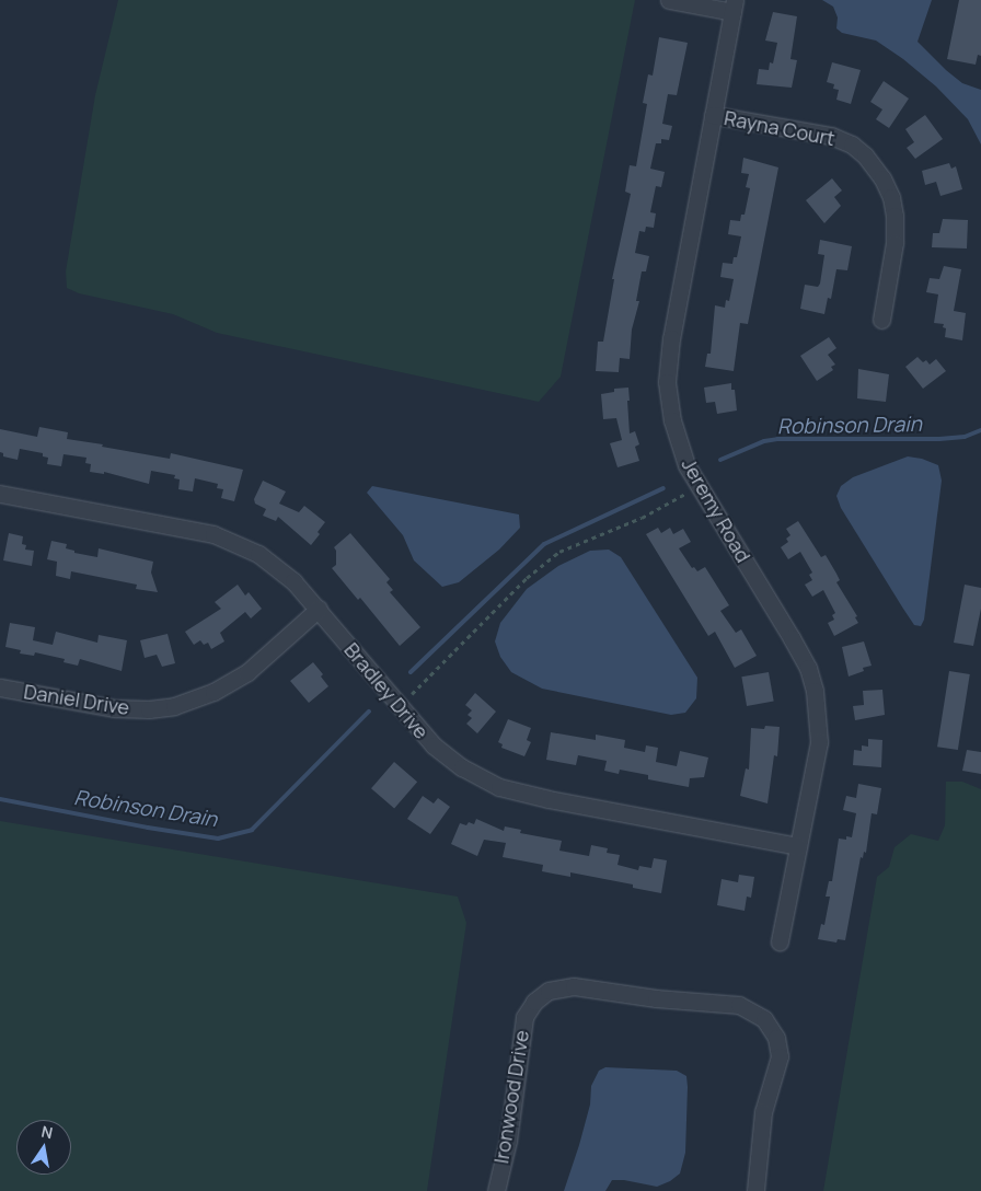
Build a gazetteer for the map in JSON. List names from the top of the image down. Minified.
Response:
{"streets":{"street":["Rayna Court","Jeremy Road","Bradley Drive","Daniel Drive","Ironwood Drive"]},"crossings":[["Rayna Court","Jeremy Road"],["Jeremy Road","Bradley Drive"],["Bradley Drive","Daniel Drive"]],"water":["Robinson Drain"],"north":"top"}
